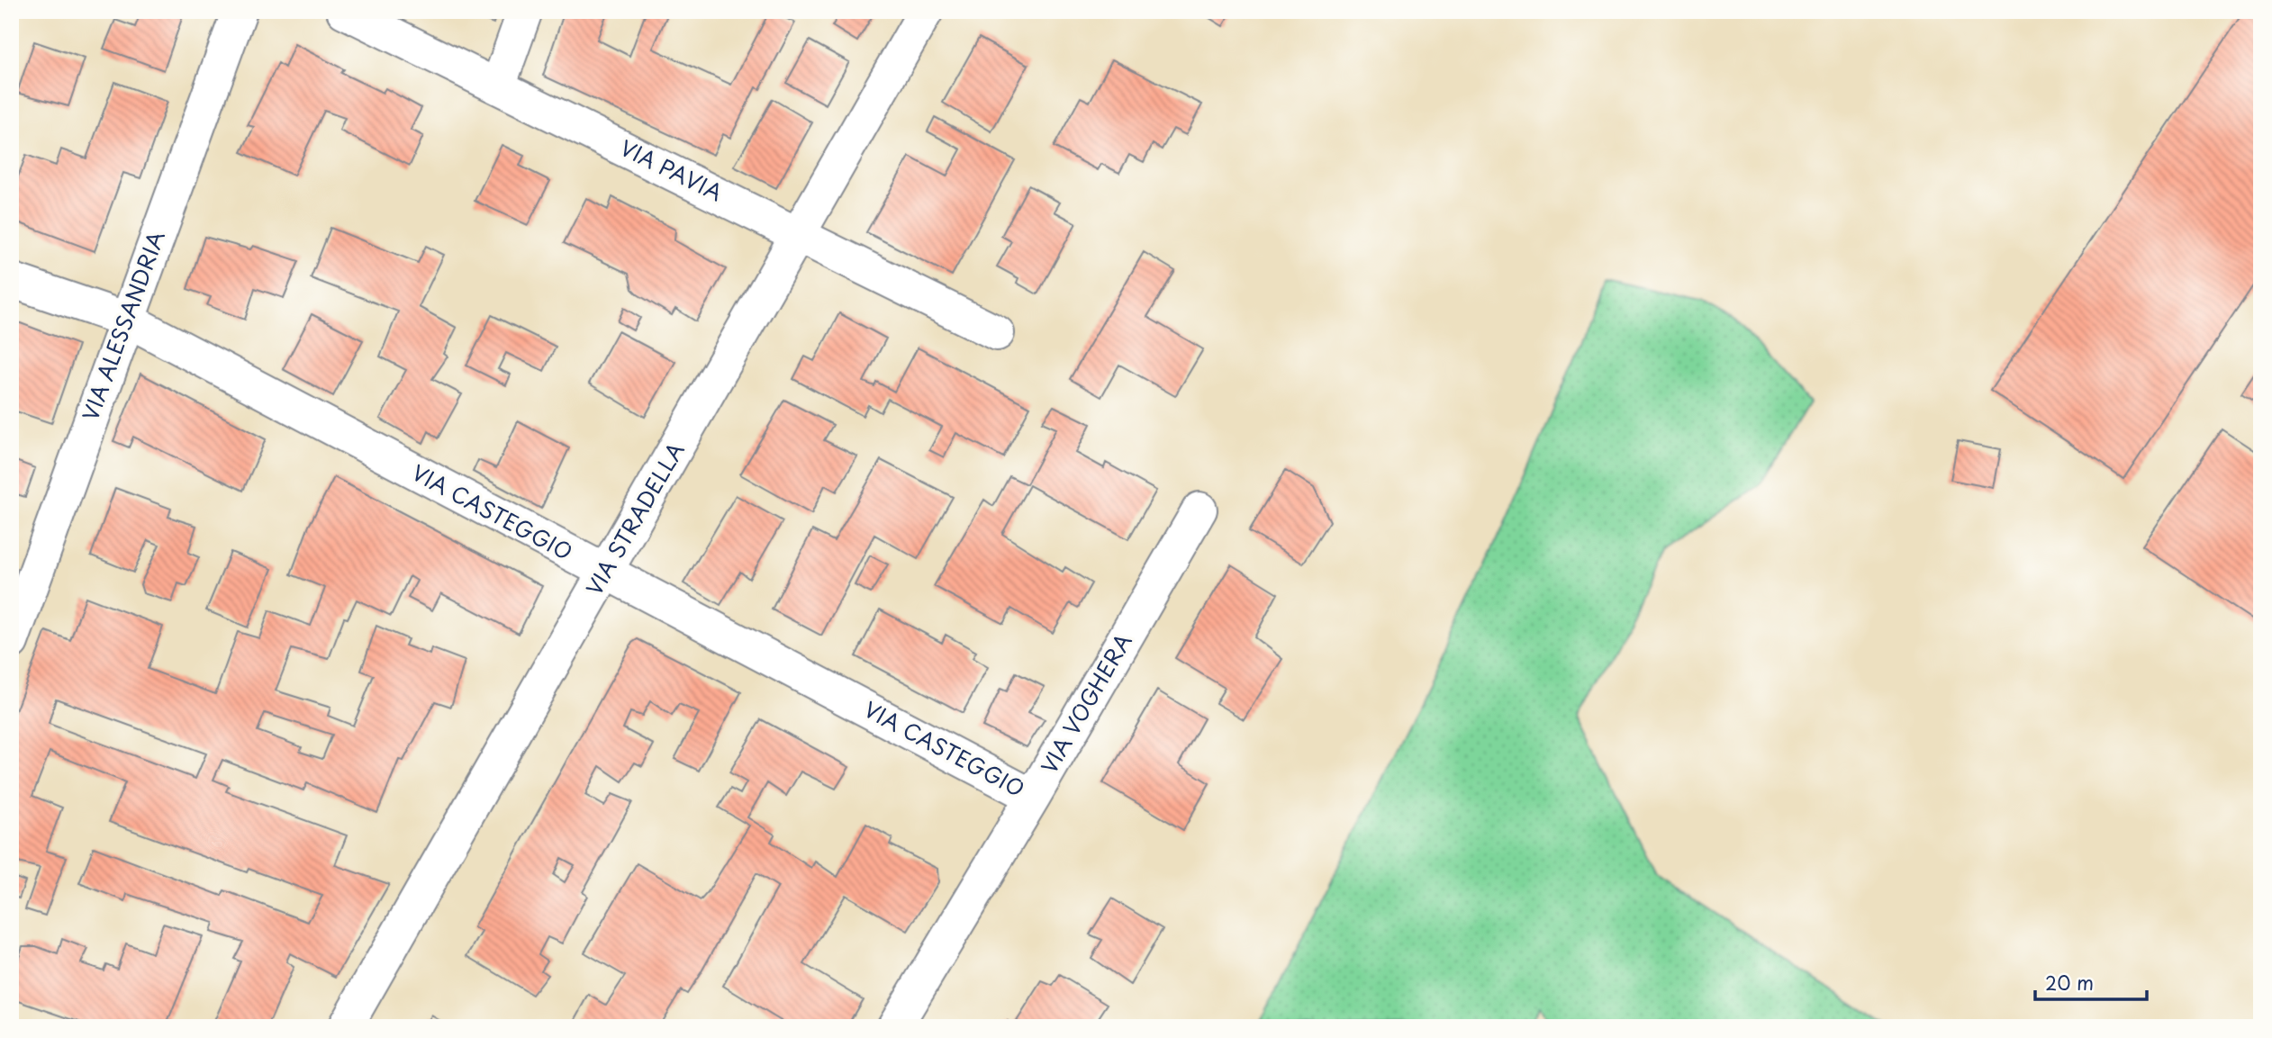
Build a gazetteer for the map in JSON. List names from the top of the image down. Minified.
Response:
{"streets":{"street":["VIA PAVIA","VIA ALESSANDRIA","VIA CASTEGGIO","VIA STRADELLA","VIA VOGHERA"]},"crossings":[["VIA PAVIA","VIA STRADELLA"],["VIA ALESSANDRIA","VIA CASTEGGIO"],["VIA CASTEGGIO","VIA STRADELLA"],["VIA CASTEGGIO","VIA VOGHERA"]],"scale_bar":"20 m"}
